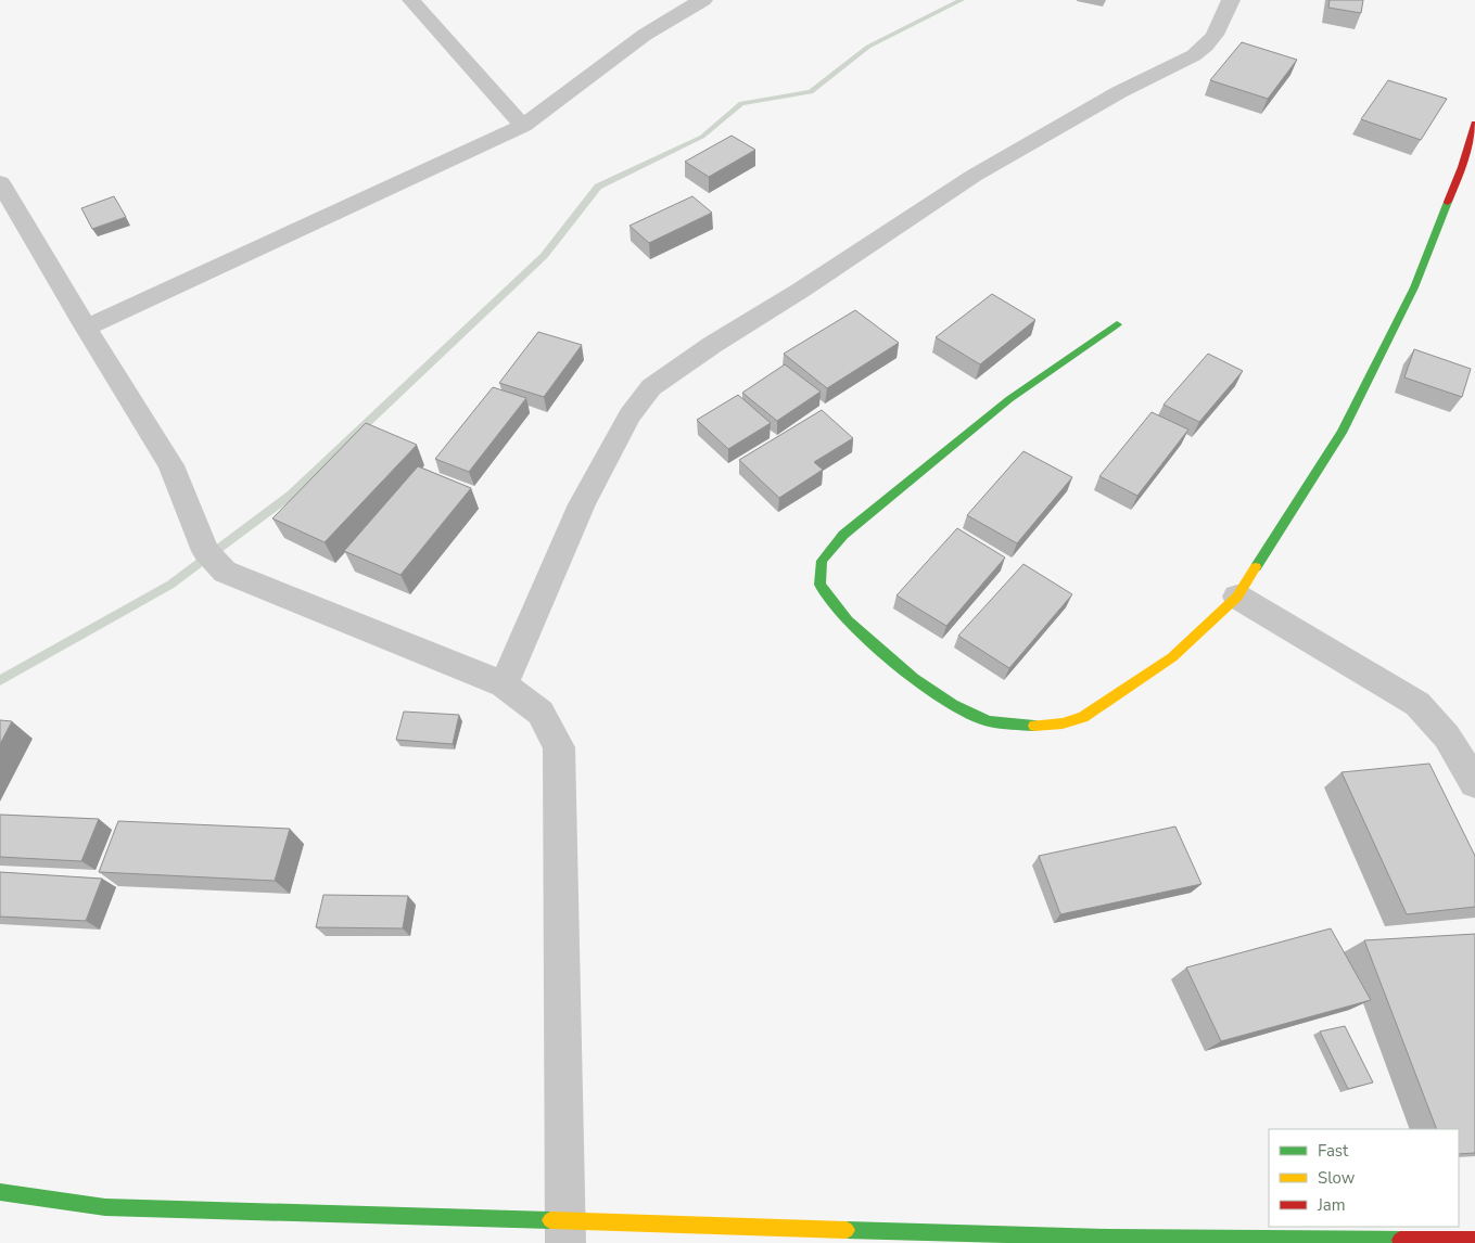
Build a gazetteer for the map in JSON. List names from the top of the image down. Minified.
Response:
{"legend":["Fast","Slow","Jam"]}
